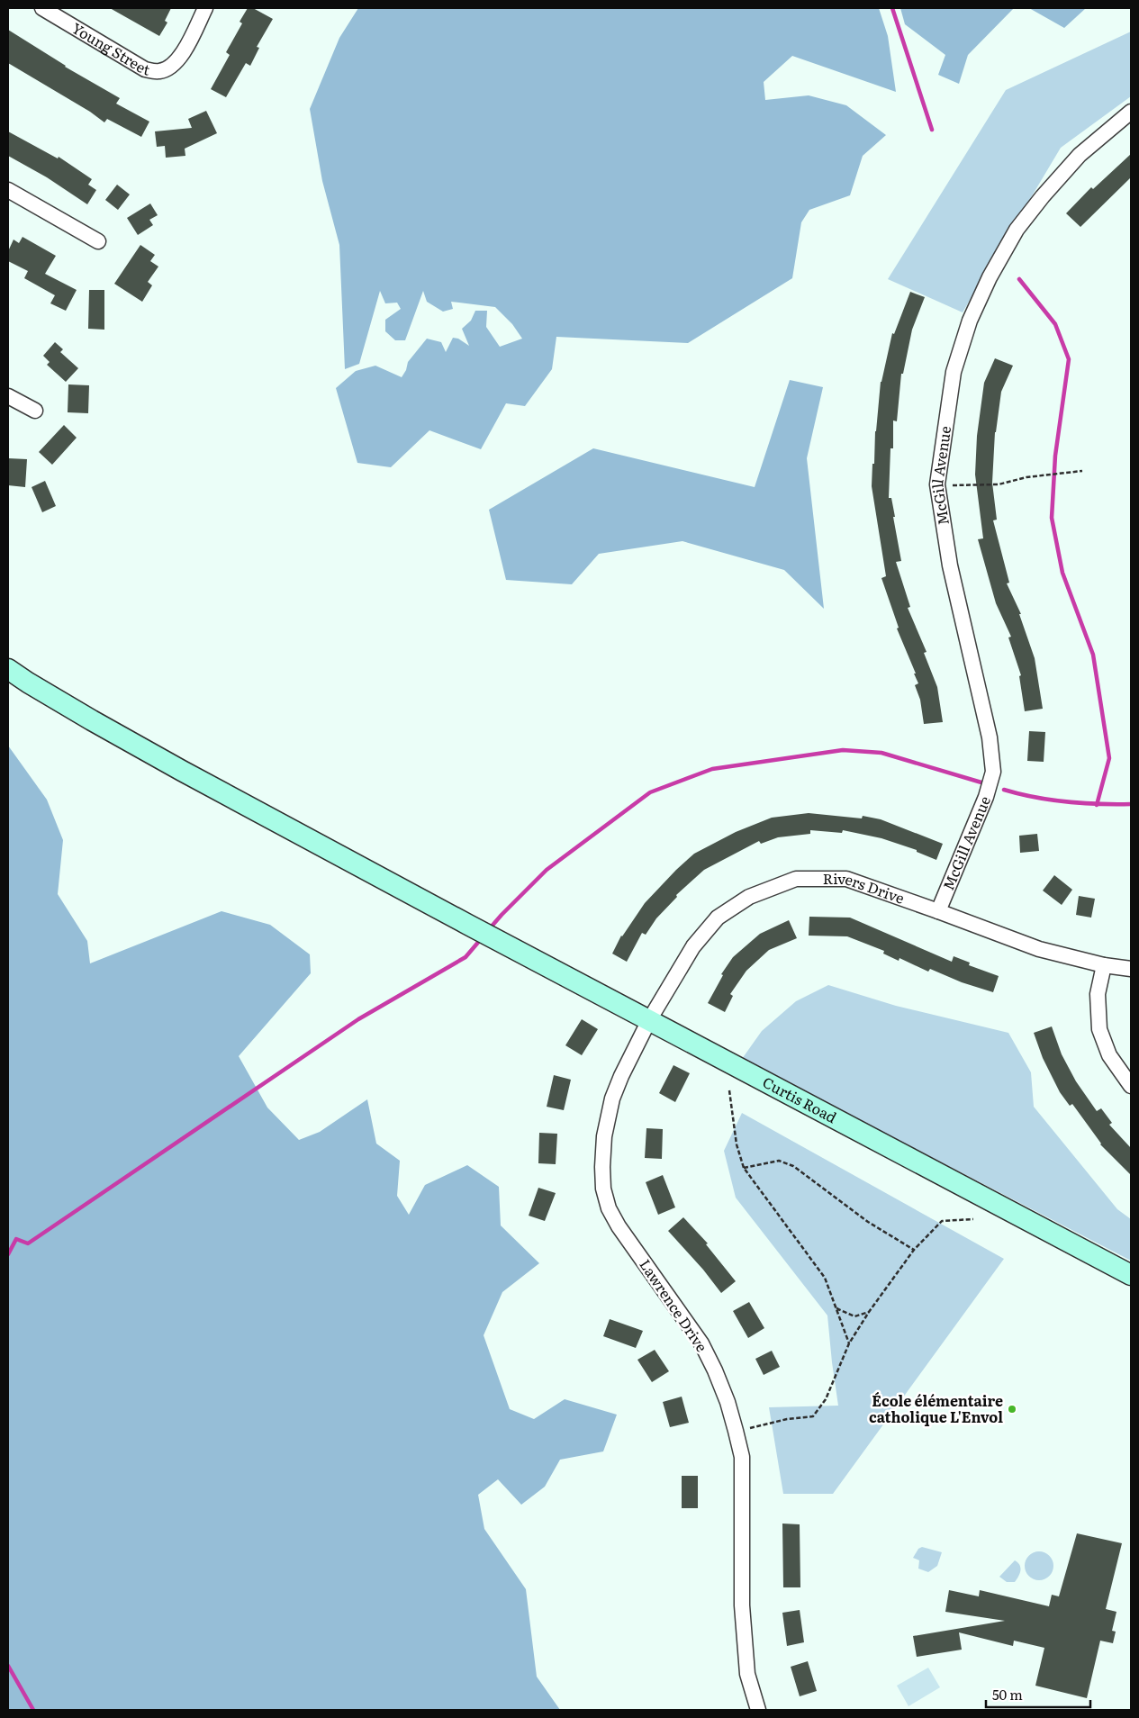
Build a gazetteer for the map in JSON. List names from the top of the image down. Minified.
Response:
{"streets":{"main road":["Curtis Road"],"street":["Young Street","McGill Avenue","Rivers Drive","Lawrence Drive"]},"crossings":[["McGill Avenue","Rivers Drive"],["Rivers Drive","Curtis Road"],["Rivers Drive","Lawrence Drive"],["Curtis Road","Lawrence Drive"]],"places":["École élémentaire catholique L'Envol"],"scale_bar":"50 m"}
